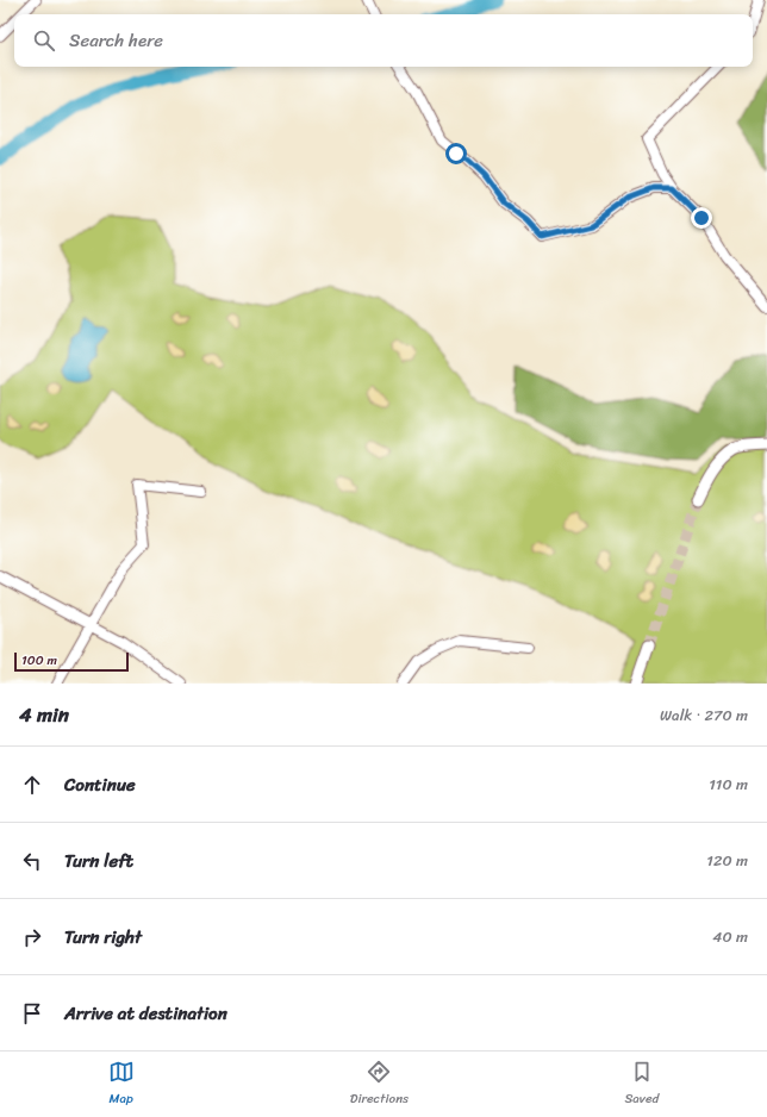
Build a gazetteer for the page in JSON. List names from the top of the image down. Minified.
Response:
{"scale_bar":"100 m","page":{"search":"Search here","scale":"100 m","heading":["4 min","Walk · 270 m"],"list":[["Continue","110 m"],["Turn left","120 m"],["Turn right","40 m"],"Arrive at destination"],"nav":["Map","Directions","Saved"]}}
